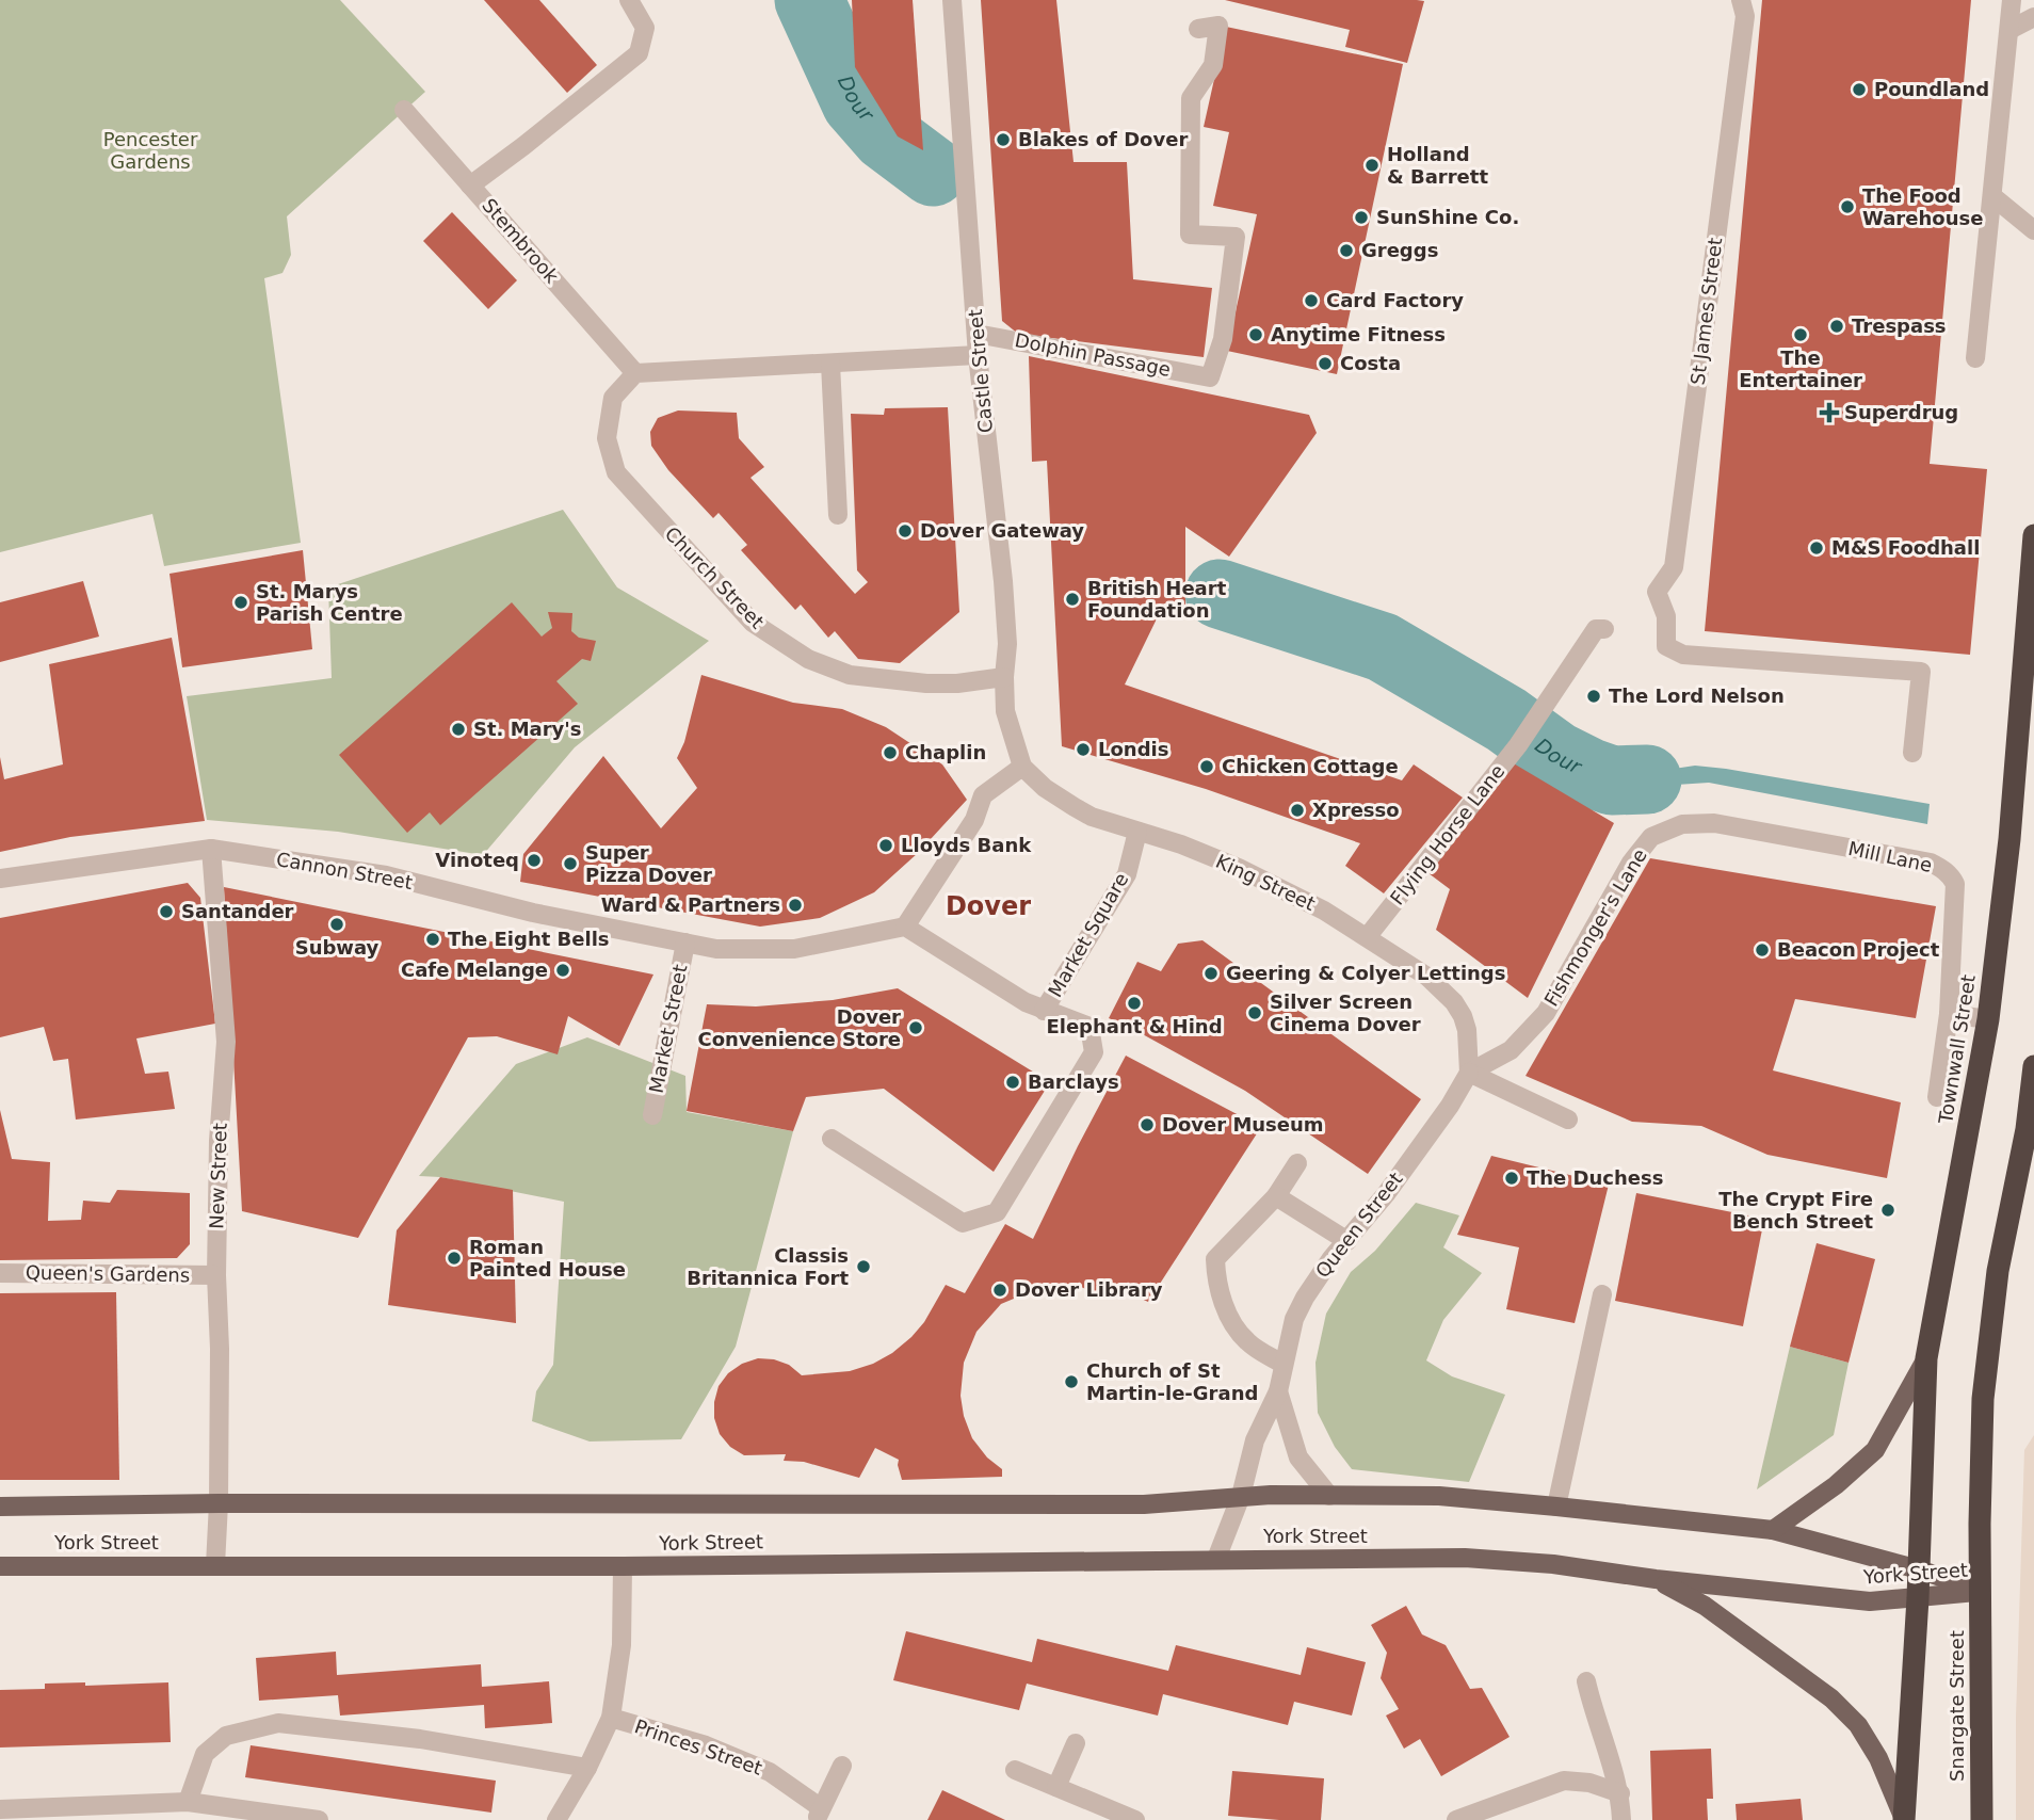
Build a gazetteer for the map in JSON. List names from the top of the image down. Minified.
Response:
{"streets":{"highway":["Townwall Street","Snargate Street"],"main road":["York Street"],"street":["Stembrook","St James Street","Dolphin Passage","Castle Street","Church Street","Flying Horse Lane","Mill Lane","Cannon Street","King Street","Fishmonger's Lane","Market Square","Market Street","New Street","Queen Street","Queen's Gardens","Princes Street"]},"crossings":[["Stembrook","Church Street"],["Dolphin Passage","Castle Street"],["Castle Street","Church Street"],["Castle Street","King Street"],["Flying Horse Lane","King Street"],["Mill Lane","Fishmonger's Lane"],["Cannon Street","Market Street"],["Cannon Street","New Street"],["King Street","Fishmonger's Lane"],["King Street","Market Square"],["King Street","Queen Street"],["Fishmonger's Lane","Queen Street"],["Townwall Street","York Street"],["New Street","Queen's Gardens"],["New Street","York Street"],["Queen Street","York Street"],["York Street","Snargate Street"]],"districts":["Dover"],"water":["Dour"],"parks":["Pencester Gardens"],"places":{"other":["Poundland","Blakes of Dover","Holland & Barrett","The Food Warehouse","SunShine Co.","Greggs","Card Factory","Trespass","Anytime Fitness","The Entertainer","Costa","Dover Gateway","M&S Foodhall","British Heart Foundation","St. Marys Parish Centre","The Lord Nelson","St. Mary's","Londis","Chaplin","Chicken Cottage","Xpresso","Lloyds Bank","Vinoteq","Super Pizza Dover","Ward & Partners","Santander","Subway","The Eight Bells","Beacon Project","Cafe Melange","Geering & Colyer Lettings","Elephant & Hind","Silver Screen Cinema Dover","Dover Convenience Store","Barclays","Dover Museum","The Duchess","The Crypt Fire Bench Street","Roman Painted House","Classis Britannica Fort","Dover Library","Church of St Martin-le-Grand"],"health":["Superdrug"]}}
